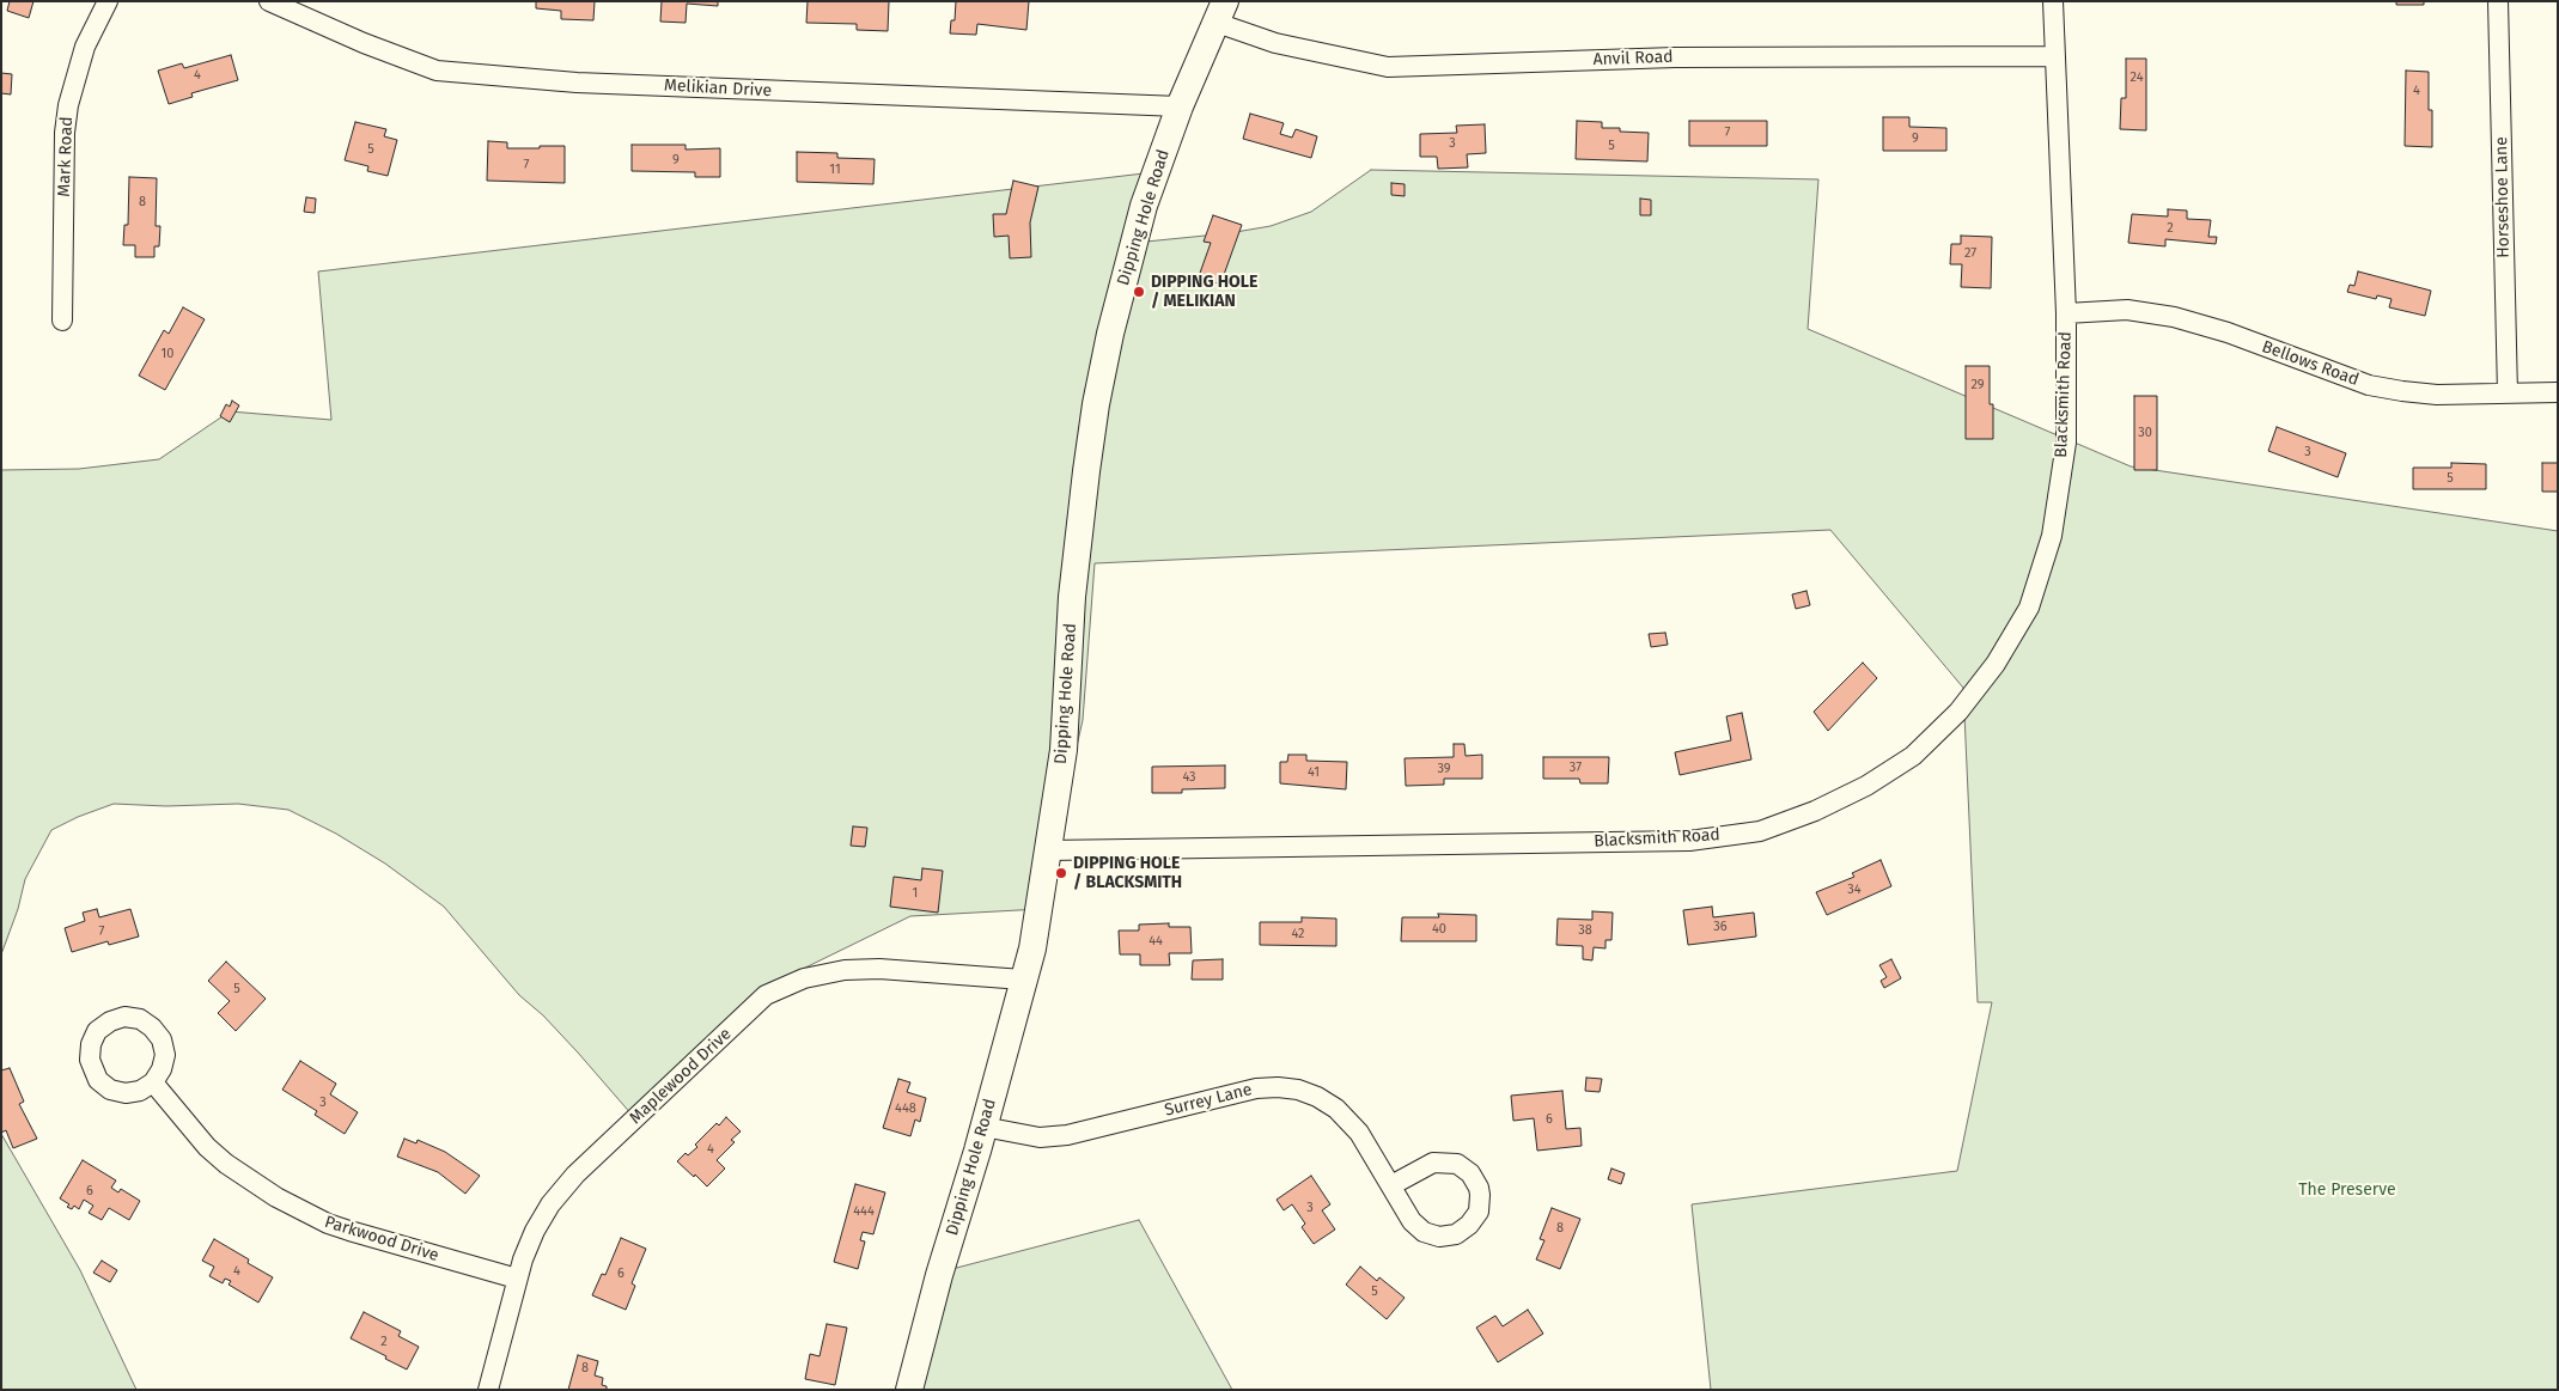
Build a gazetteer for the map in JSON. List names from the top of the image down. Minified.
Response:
{"streets":{"main road":["Dipping Hole Road"],"street":["Anvil Road","Melikian Drive","Mark Road","Horseshoe Lane","Bellows Road","Blacksmith Road","Maplewood Drive","Surrey Lane","Parkwood Drive"]},"crossings":[["Anvil Road","Dipping Hole Road"],["Anvil Road","Blacksmith Road"],["Melikian Drive","Dipping Hole Road"],["Horseshoe Lane","Bellows Road"],["Dipping Hole Road","Blacksmith Road"],["Dipping Hole Road","Maplewood Drive"],["Dipping Hole Road","Surrey Lane"],["Bellows Road","Blacksmith Road"],["Maplewood Drive","Parkwood Drive"]],"parks":["The Preserve"],"places":["DIPPING HOLE / MELIKIAN","DIPPING HOLE / BLACKSMITH"],"house_numbers":["4","24","4","7","9","3","5","5","9","7","11","8","2","27","10","29","30","3","5","37","39","41","43","34","1","36","40","38","7","42","44","5","3","448","6","4","6","3","444","8","4","6","5","2","8"]}
